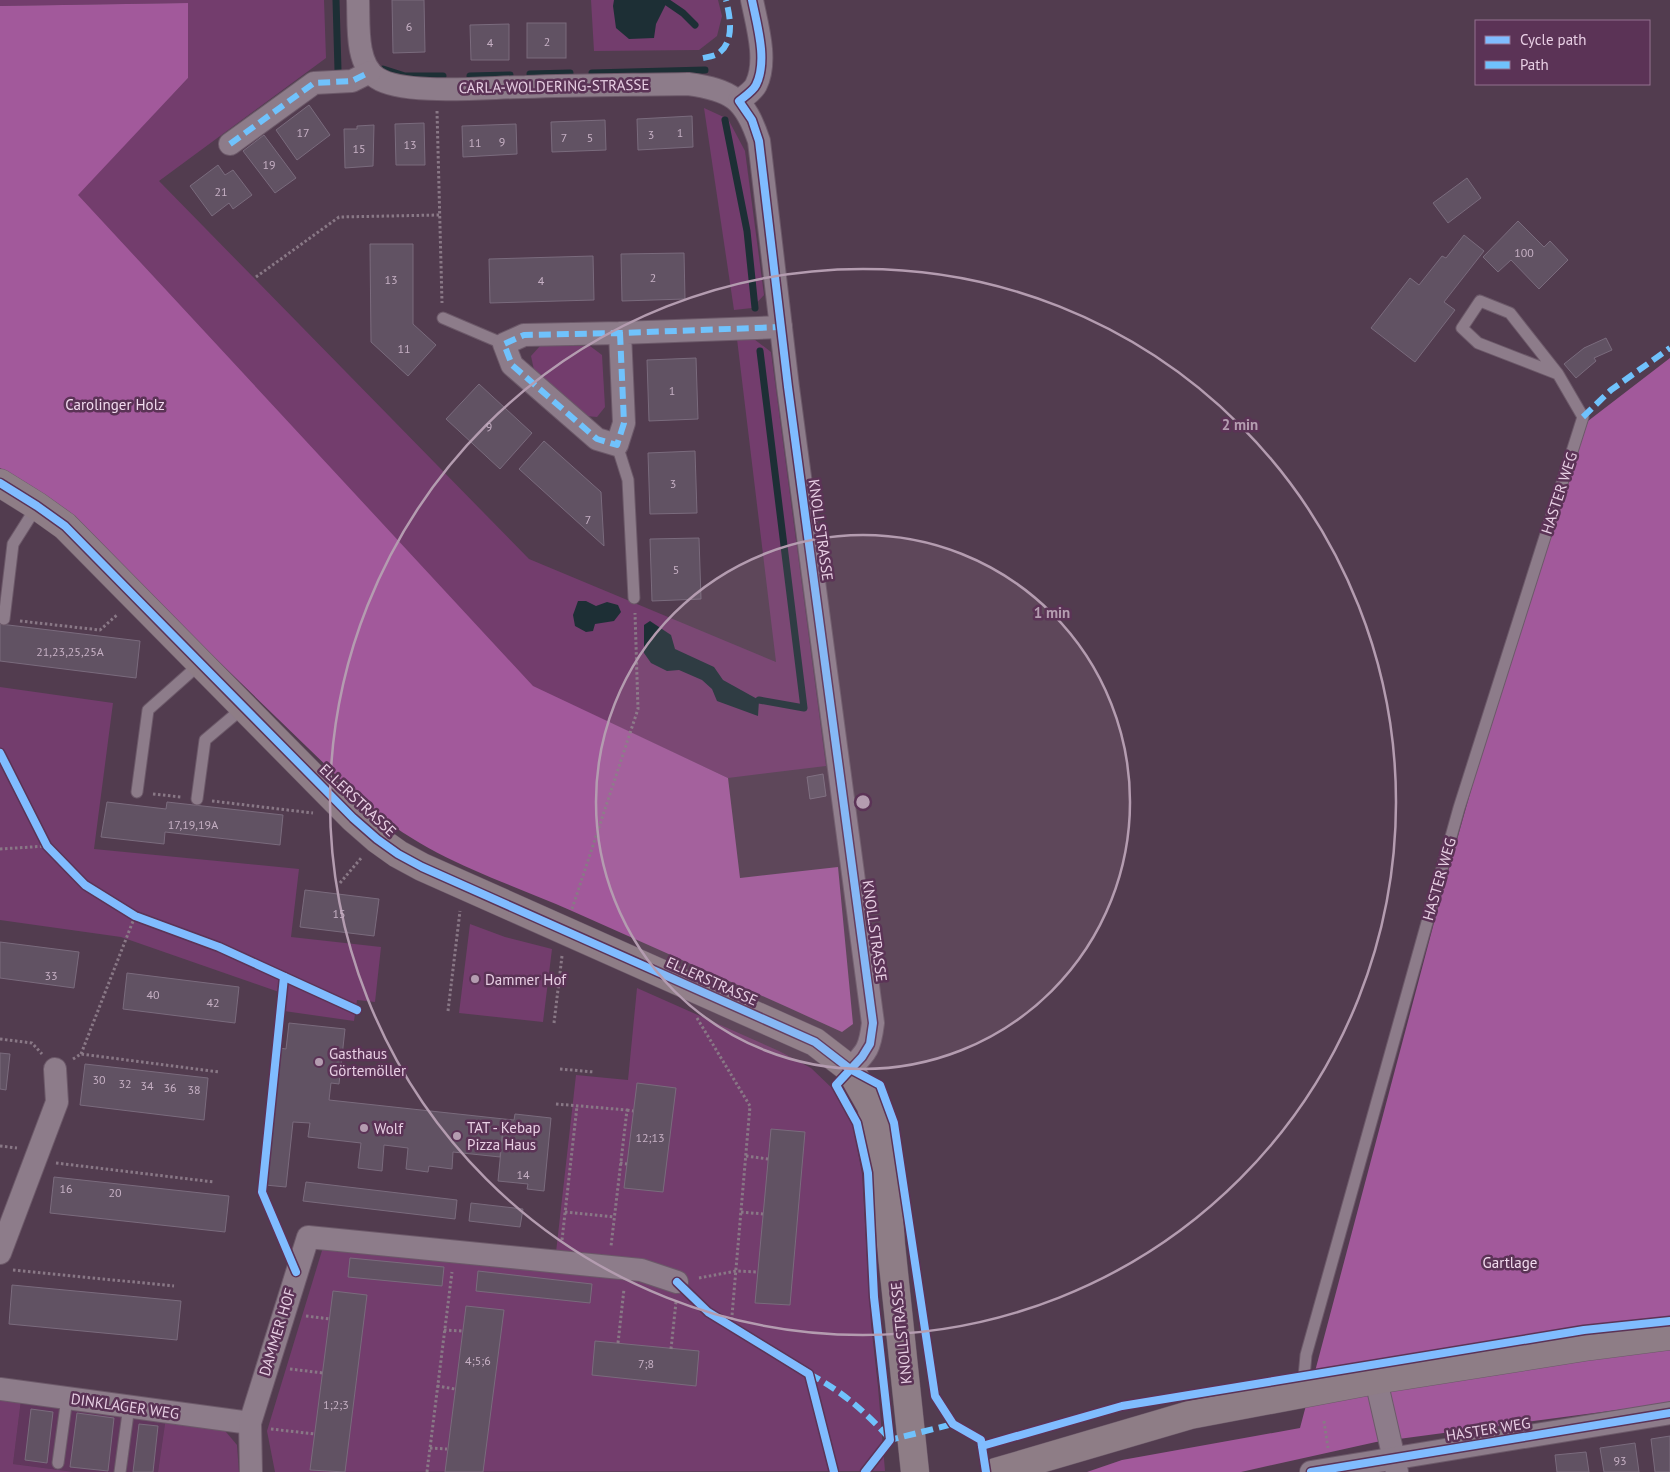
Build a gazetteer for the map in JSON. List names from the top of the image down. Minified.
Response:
{"streets":{"street":["CARLA-WOLDERING-STRASSE","HASTER WEG","KNOLLSTRASSE","ELLERSTRASSE","DAMMER HOF","DINKLAGER WEG"]},"crossings":[["CARLA-WOLDERING-STRASSE","KNOLLSTRASSE"],["KNOLLSTRASSE","ELLERSTRASSE"],["DAMMER HOF","DINKLAGER WEG"]],"parks":["Carolinger Holz","Gartlage"],"places":["Dammer Hof","Gasthaus Görtemöller","Wolf","TAT - Kebap Pizza Haus"],"house_numbers":["6","2","4","17","1","3","7","5","9","11","13","15","19","21","100","2","13","4","11","1","9","3","7","5","21,23,25,25A","17,19,19A","15","33","40","42","30","32","34","36","38","12;13","14","16","20","4;5;6","7;8","1;2;3","93"],"legend":["Cycle path","Path"],"rings":["2 min","1 min"]}
